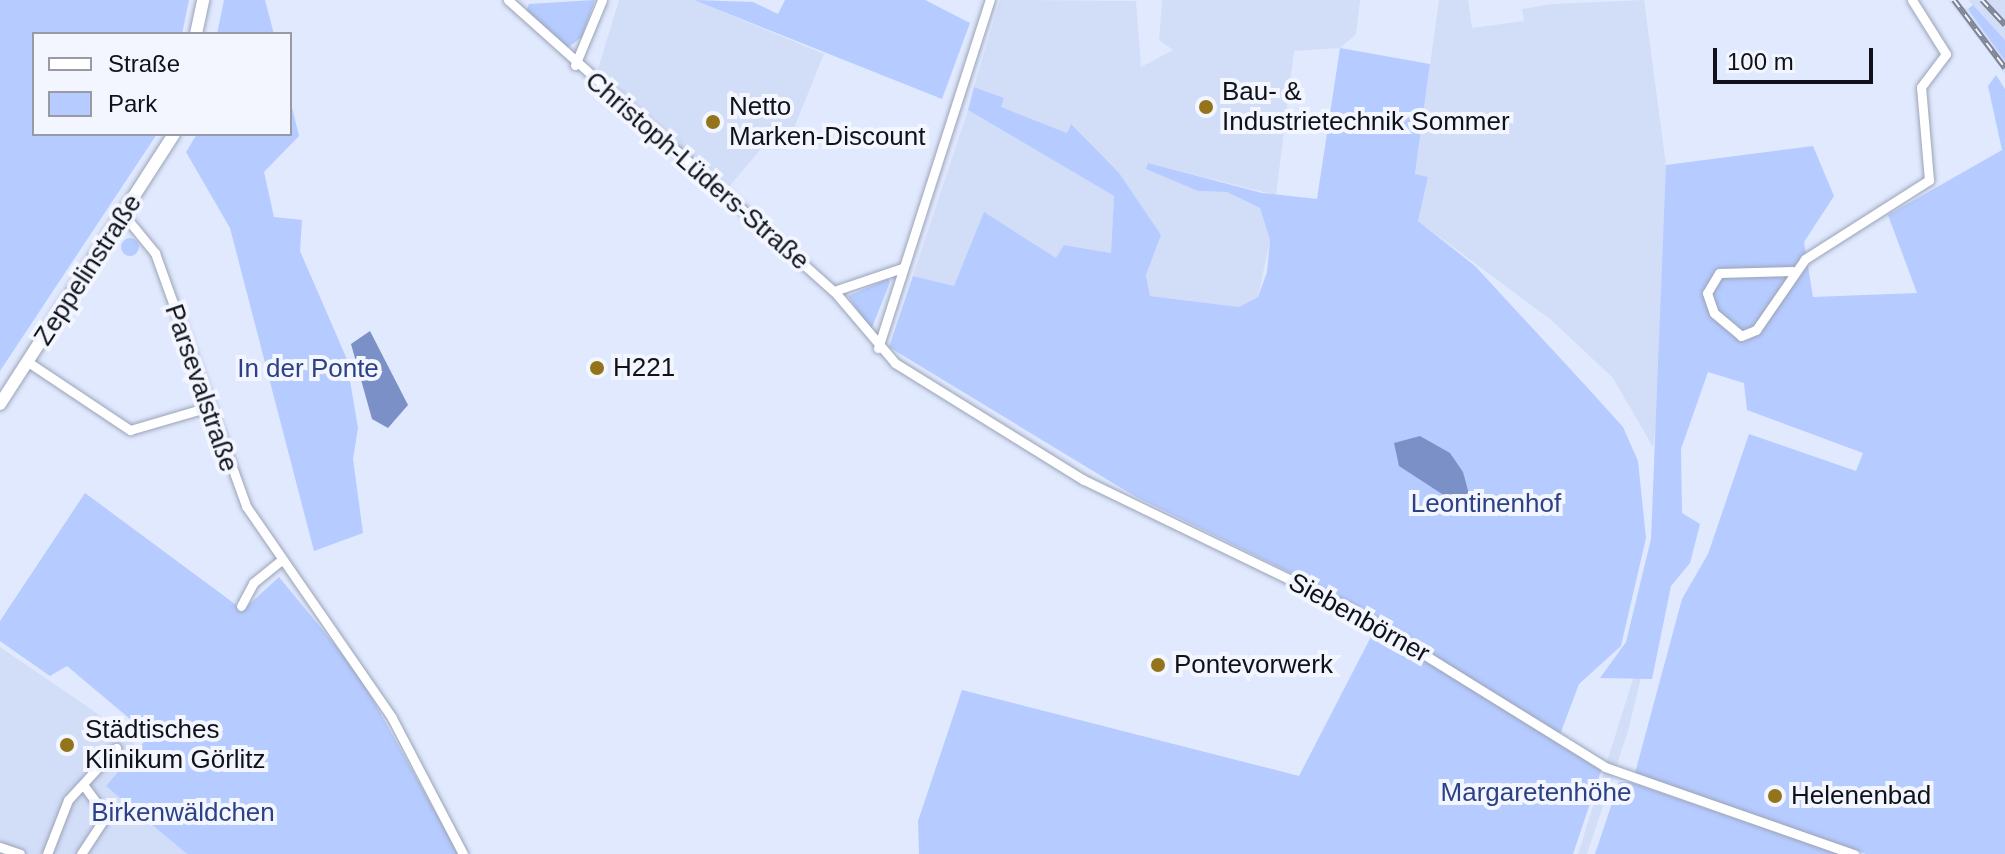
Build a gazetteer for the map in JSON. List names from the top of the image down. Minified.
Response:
{"streets":{"street":["Christoph-Lüders-Straße","Zeppelinstraße","Parsevalstraße","Siebenbörner"]},"crossings":[["Christoph-Lüders-Straße","Siebenbörner"],["Zeppelinstraße","Parsevalstraße"]],"parks":["In der Ponte","Leontinenhof","Margaretenhöhe","Birkenwäldchen"],"places":["Bau- & Industrietechnik Sommer","Netto Marken-Discount","H221","Pontevorwerk","Städtisches Klinikum Görlitz","Helenenbad"],"legend":["Straße","Park"],"scale_bar":"100 m"}
